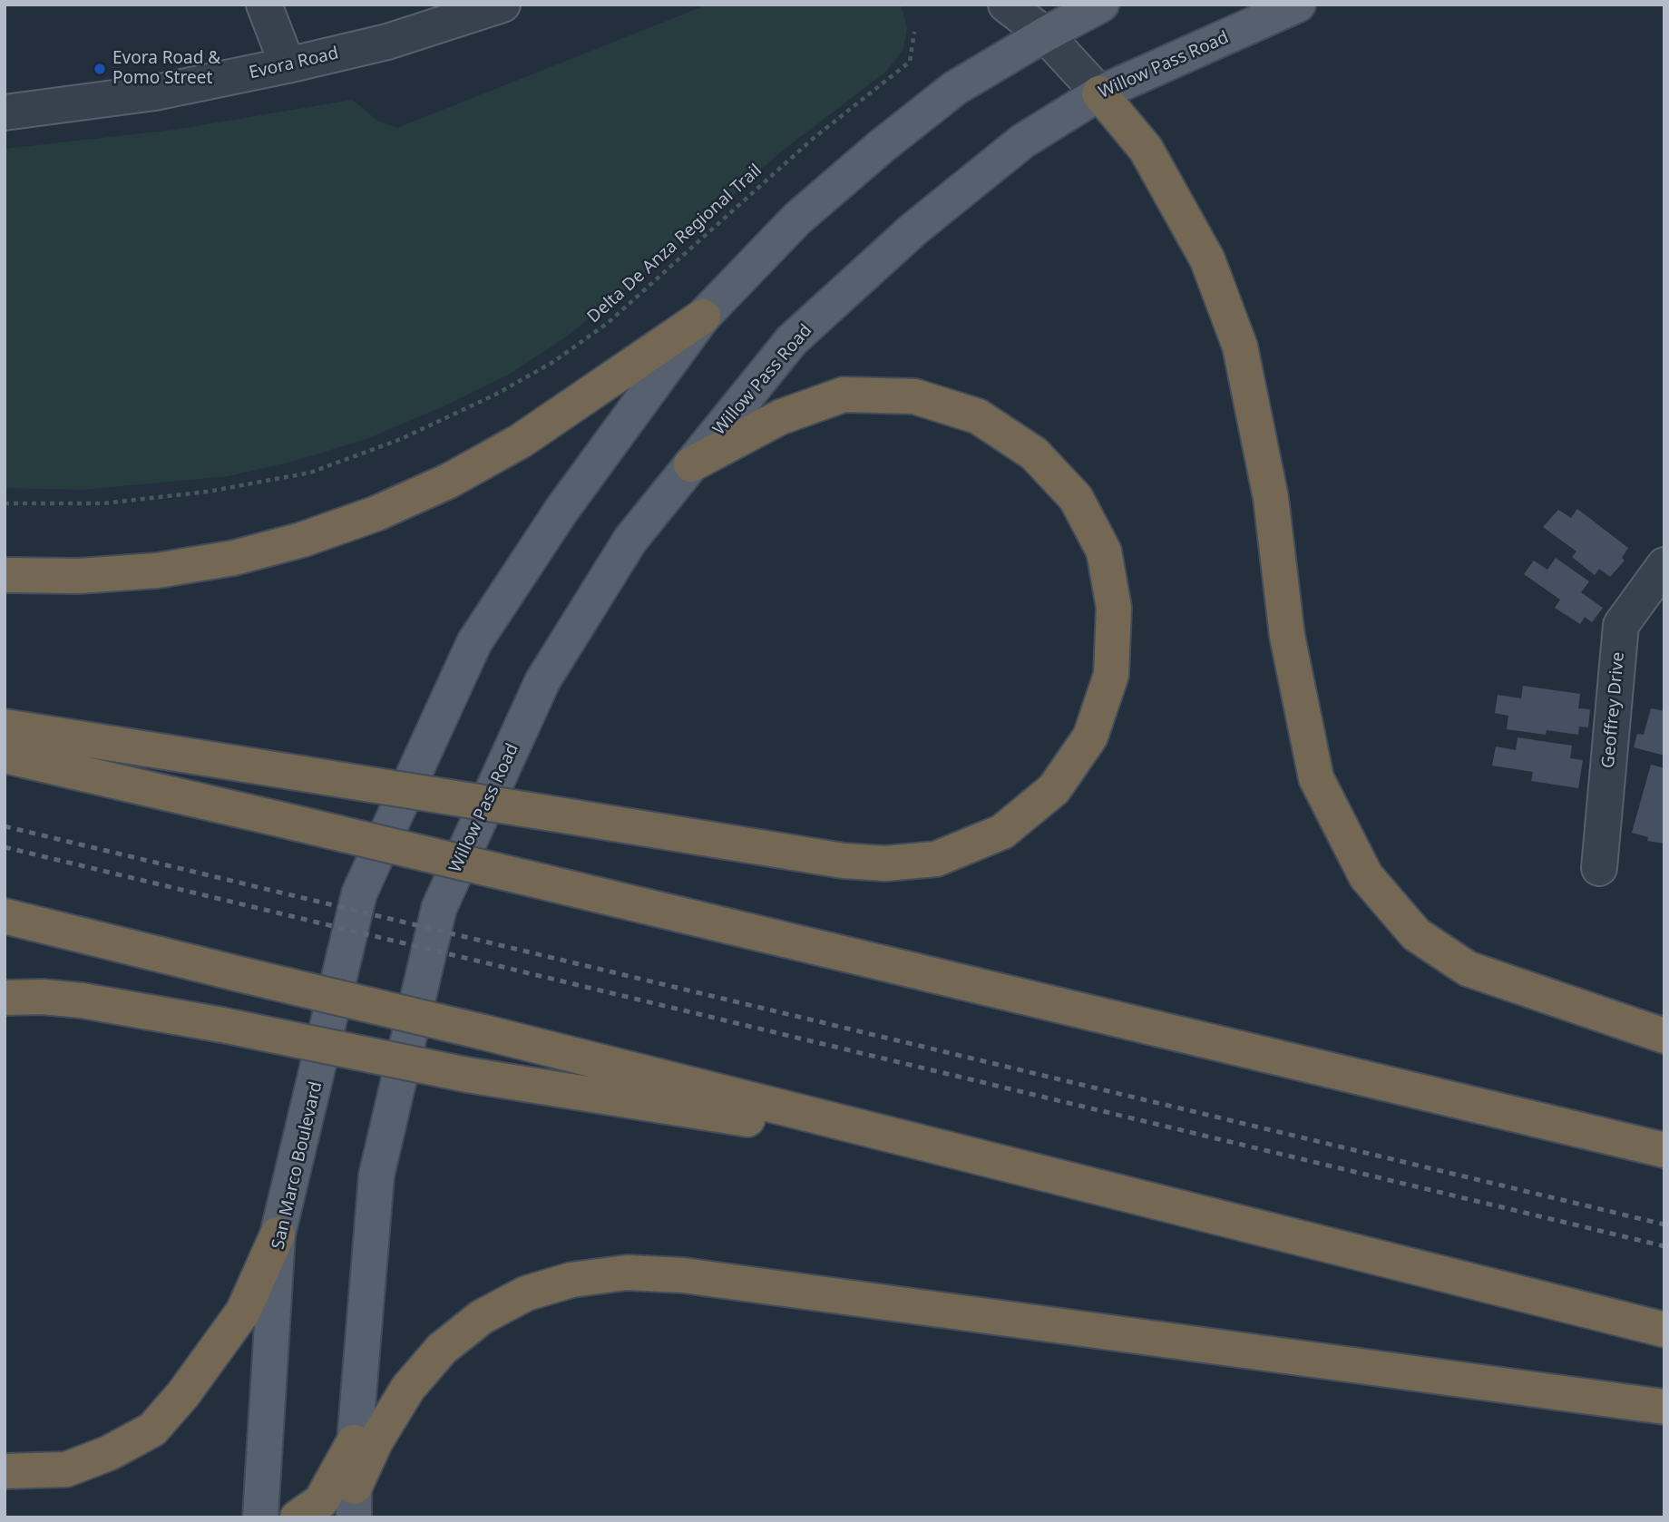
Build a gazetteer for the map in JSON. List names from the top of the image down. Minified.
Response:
{"streets":{"main road":["Willow Pass Road","San Marco Boulevard"],"street":["Evora Road","Geoffrey Drive"],"path":["Delta De Anza Regional Trail"]},"places":["Evora Road & Pomo Street"]}
